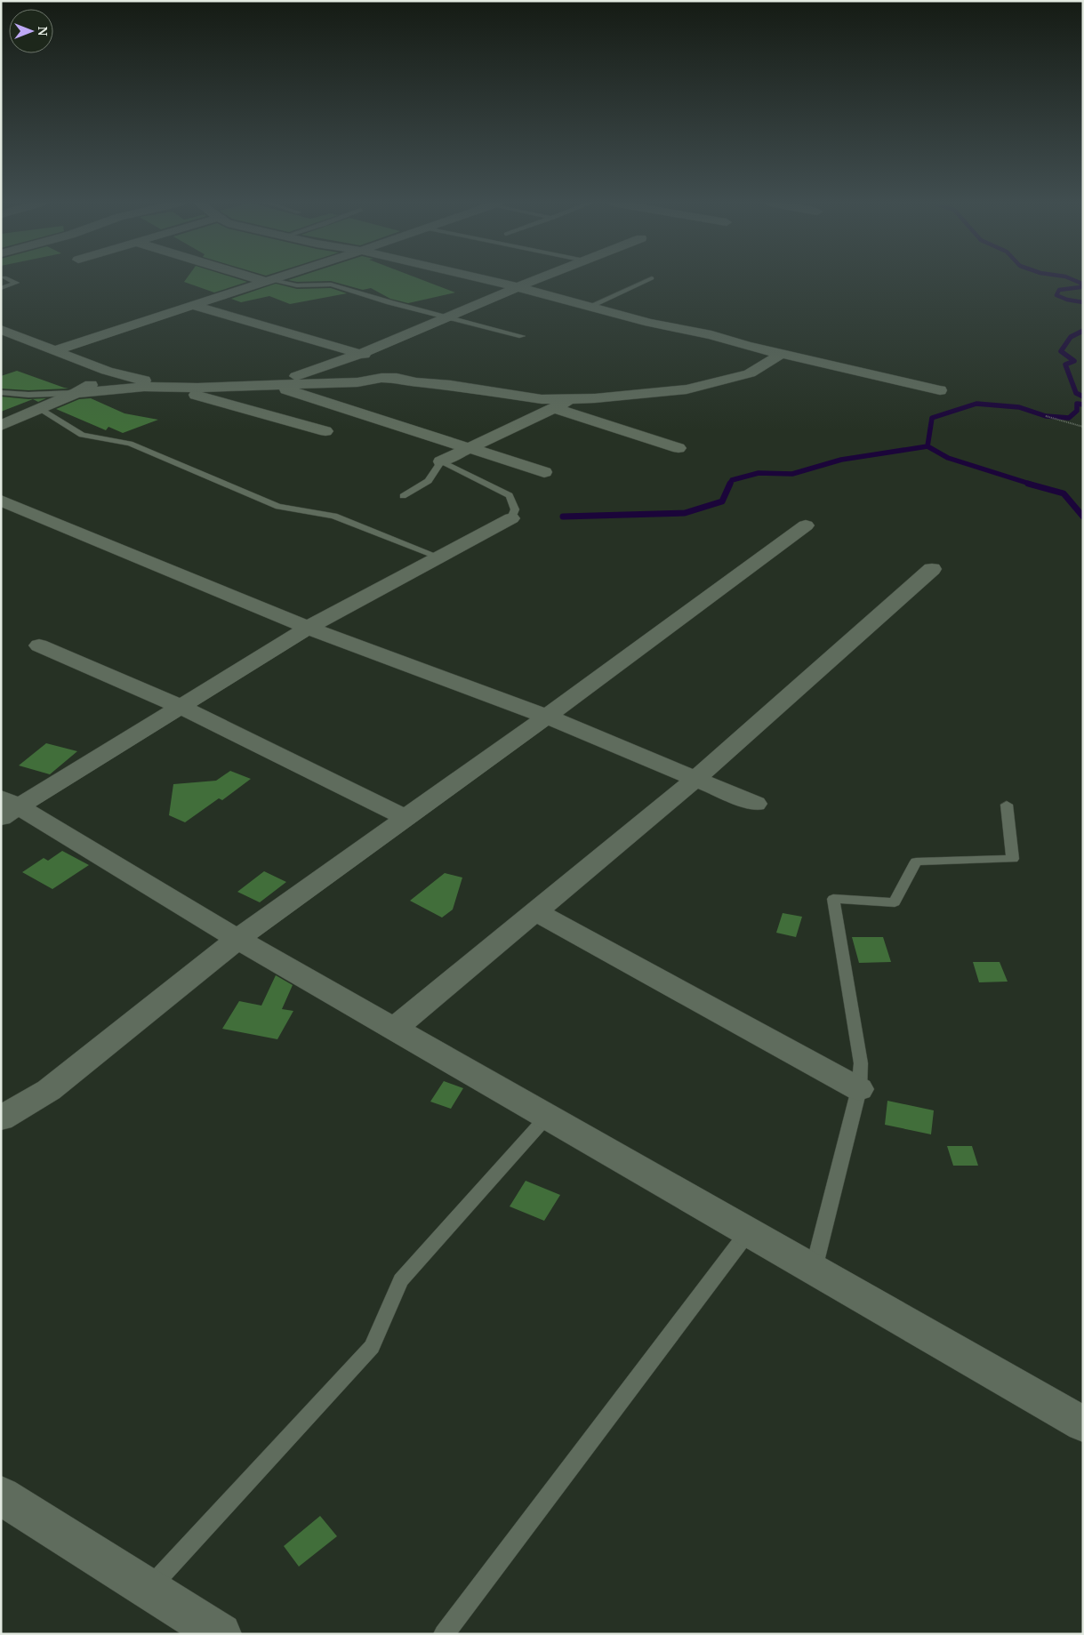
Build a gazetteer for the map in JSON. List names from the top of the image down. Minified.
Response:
{"north":"right"}
